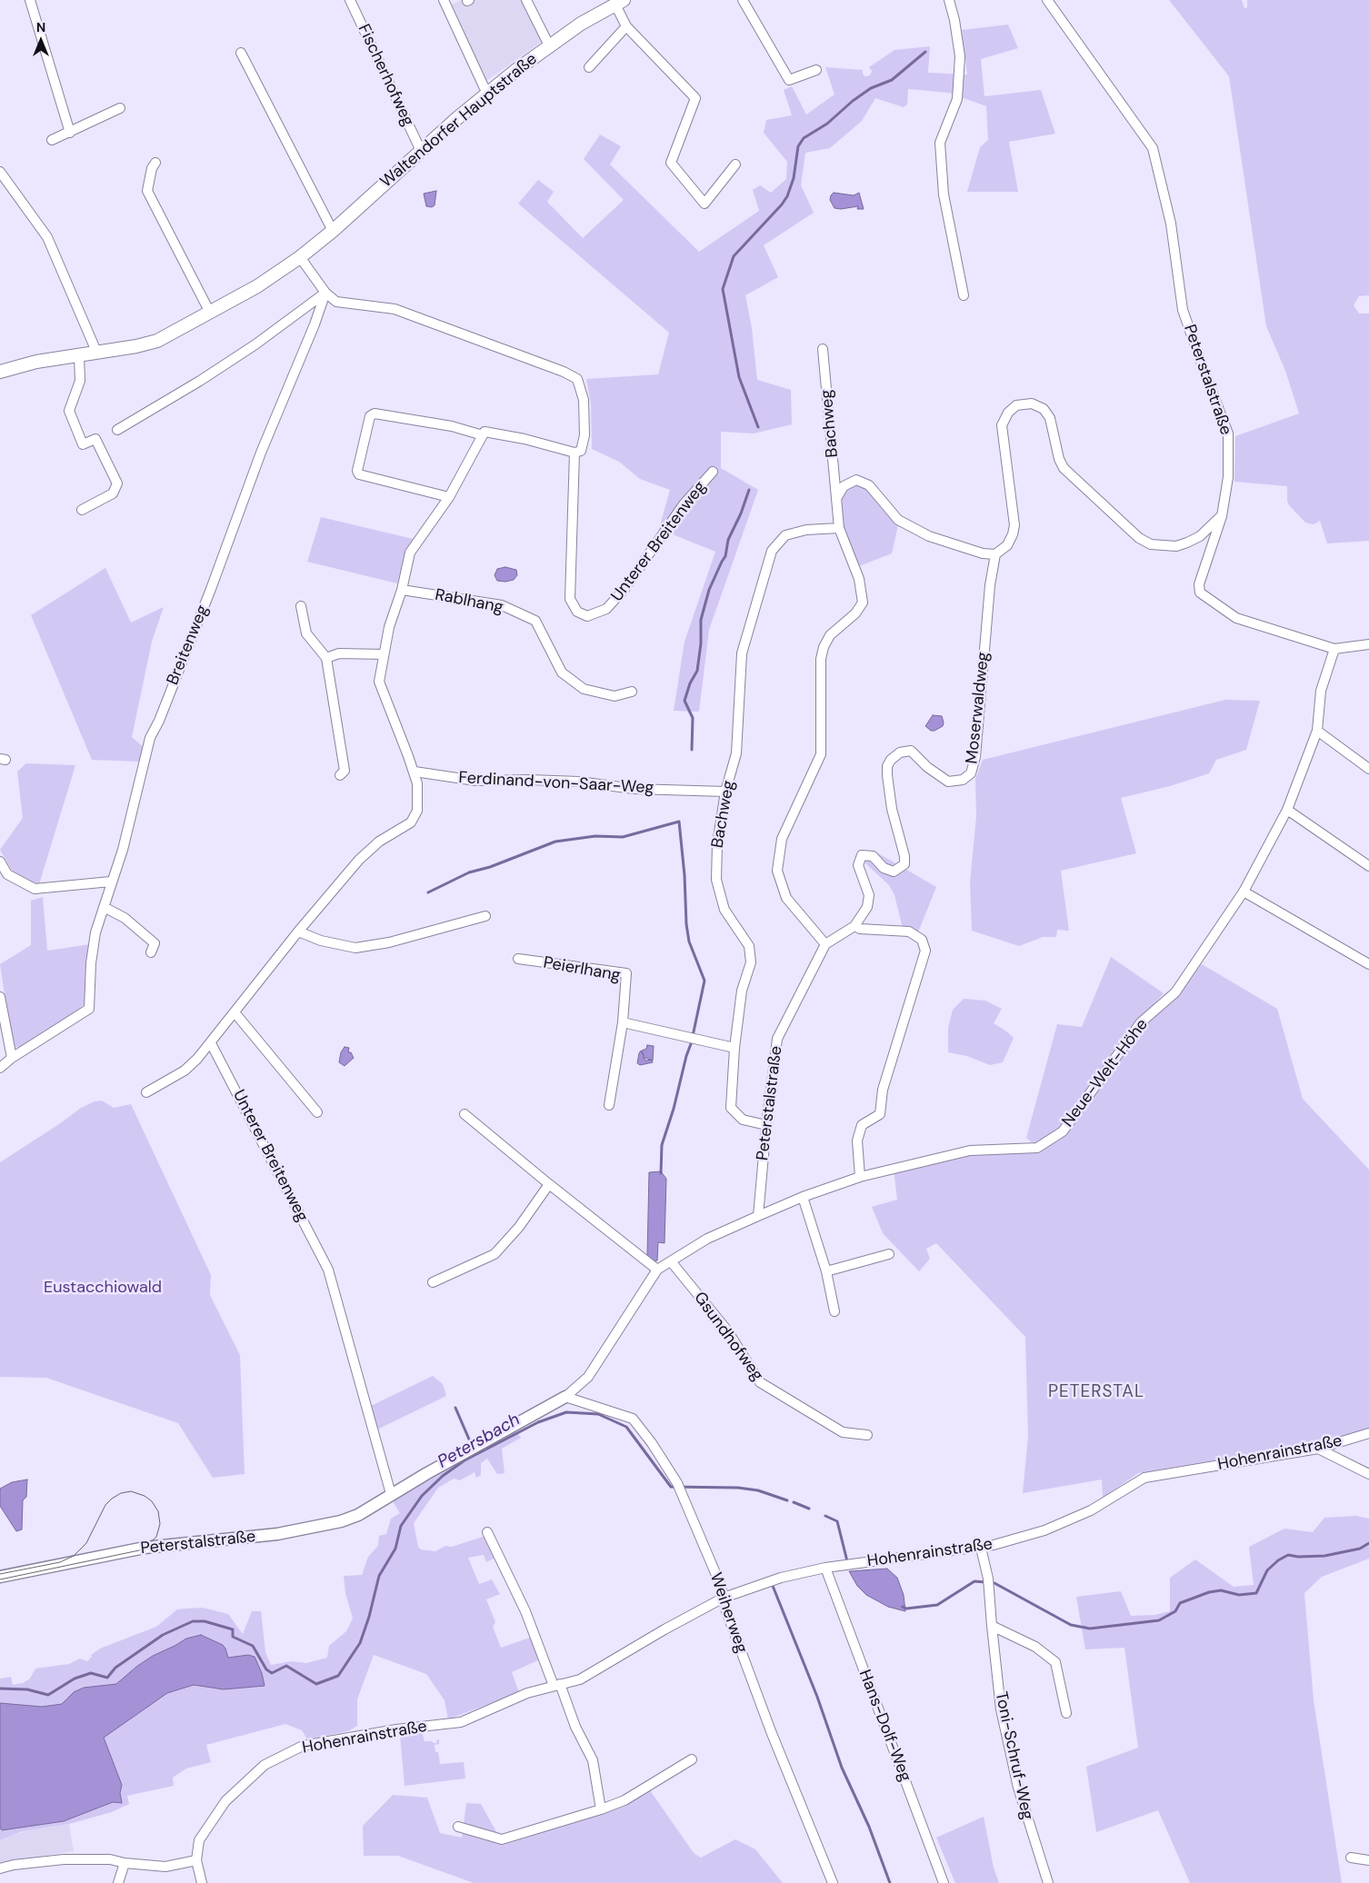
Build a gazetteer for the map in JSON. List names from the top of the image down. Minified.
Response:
{"streets":{"main road":["Waltendorfer Hauptstraße"],"street":["Fischerhofweg","Peterstalstraße","Bachweg","Unterer Breitenweg","Rablhang","Breitenweg","Moserwaldweg","Ferdinand-von-Saar-Weg","Peierlhang","Neue-Welt-Höhe","Gsundhofweg","Hohenrainstraße","Weiherweg","Hans-Dolf-Weg","Toni-Schruf-Weg"]},"crossings":[["Fischerhofweg","Waltendorfer Hauptstraße"],["Peterstalstraße","Bachweg"],["Peterstalstraße","Unterer Breitenweg"],["Peterstalstraße","Moserwaldweg"],["Peterstalstraße","Neue-Welt-Höhe"],["Peterstalstraße","Gsundhofweg"],["Peterstalstraße","Weiherweg"],["Bachweg","Ferdinand-von-Saar-Weg"],["Unterer Breitenweg","Breitenweg"],["Hohenrainstraße","Weiherweg"],["Hohenrainstraße","Hans-Dolf-Weg"],["Hohenrainstraße","Toni-Schruf-Weg"]],"districts":["PETERSTAL"],"water":["Petersbach"],"parks":["Eustacchiowald"],"north":"top"}
